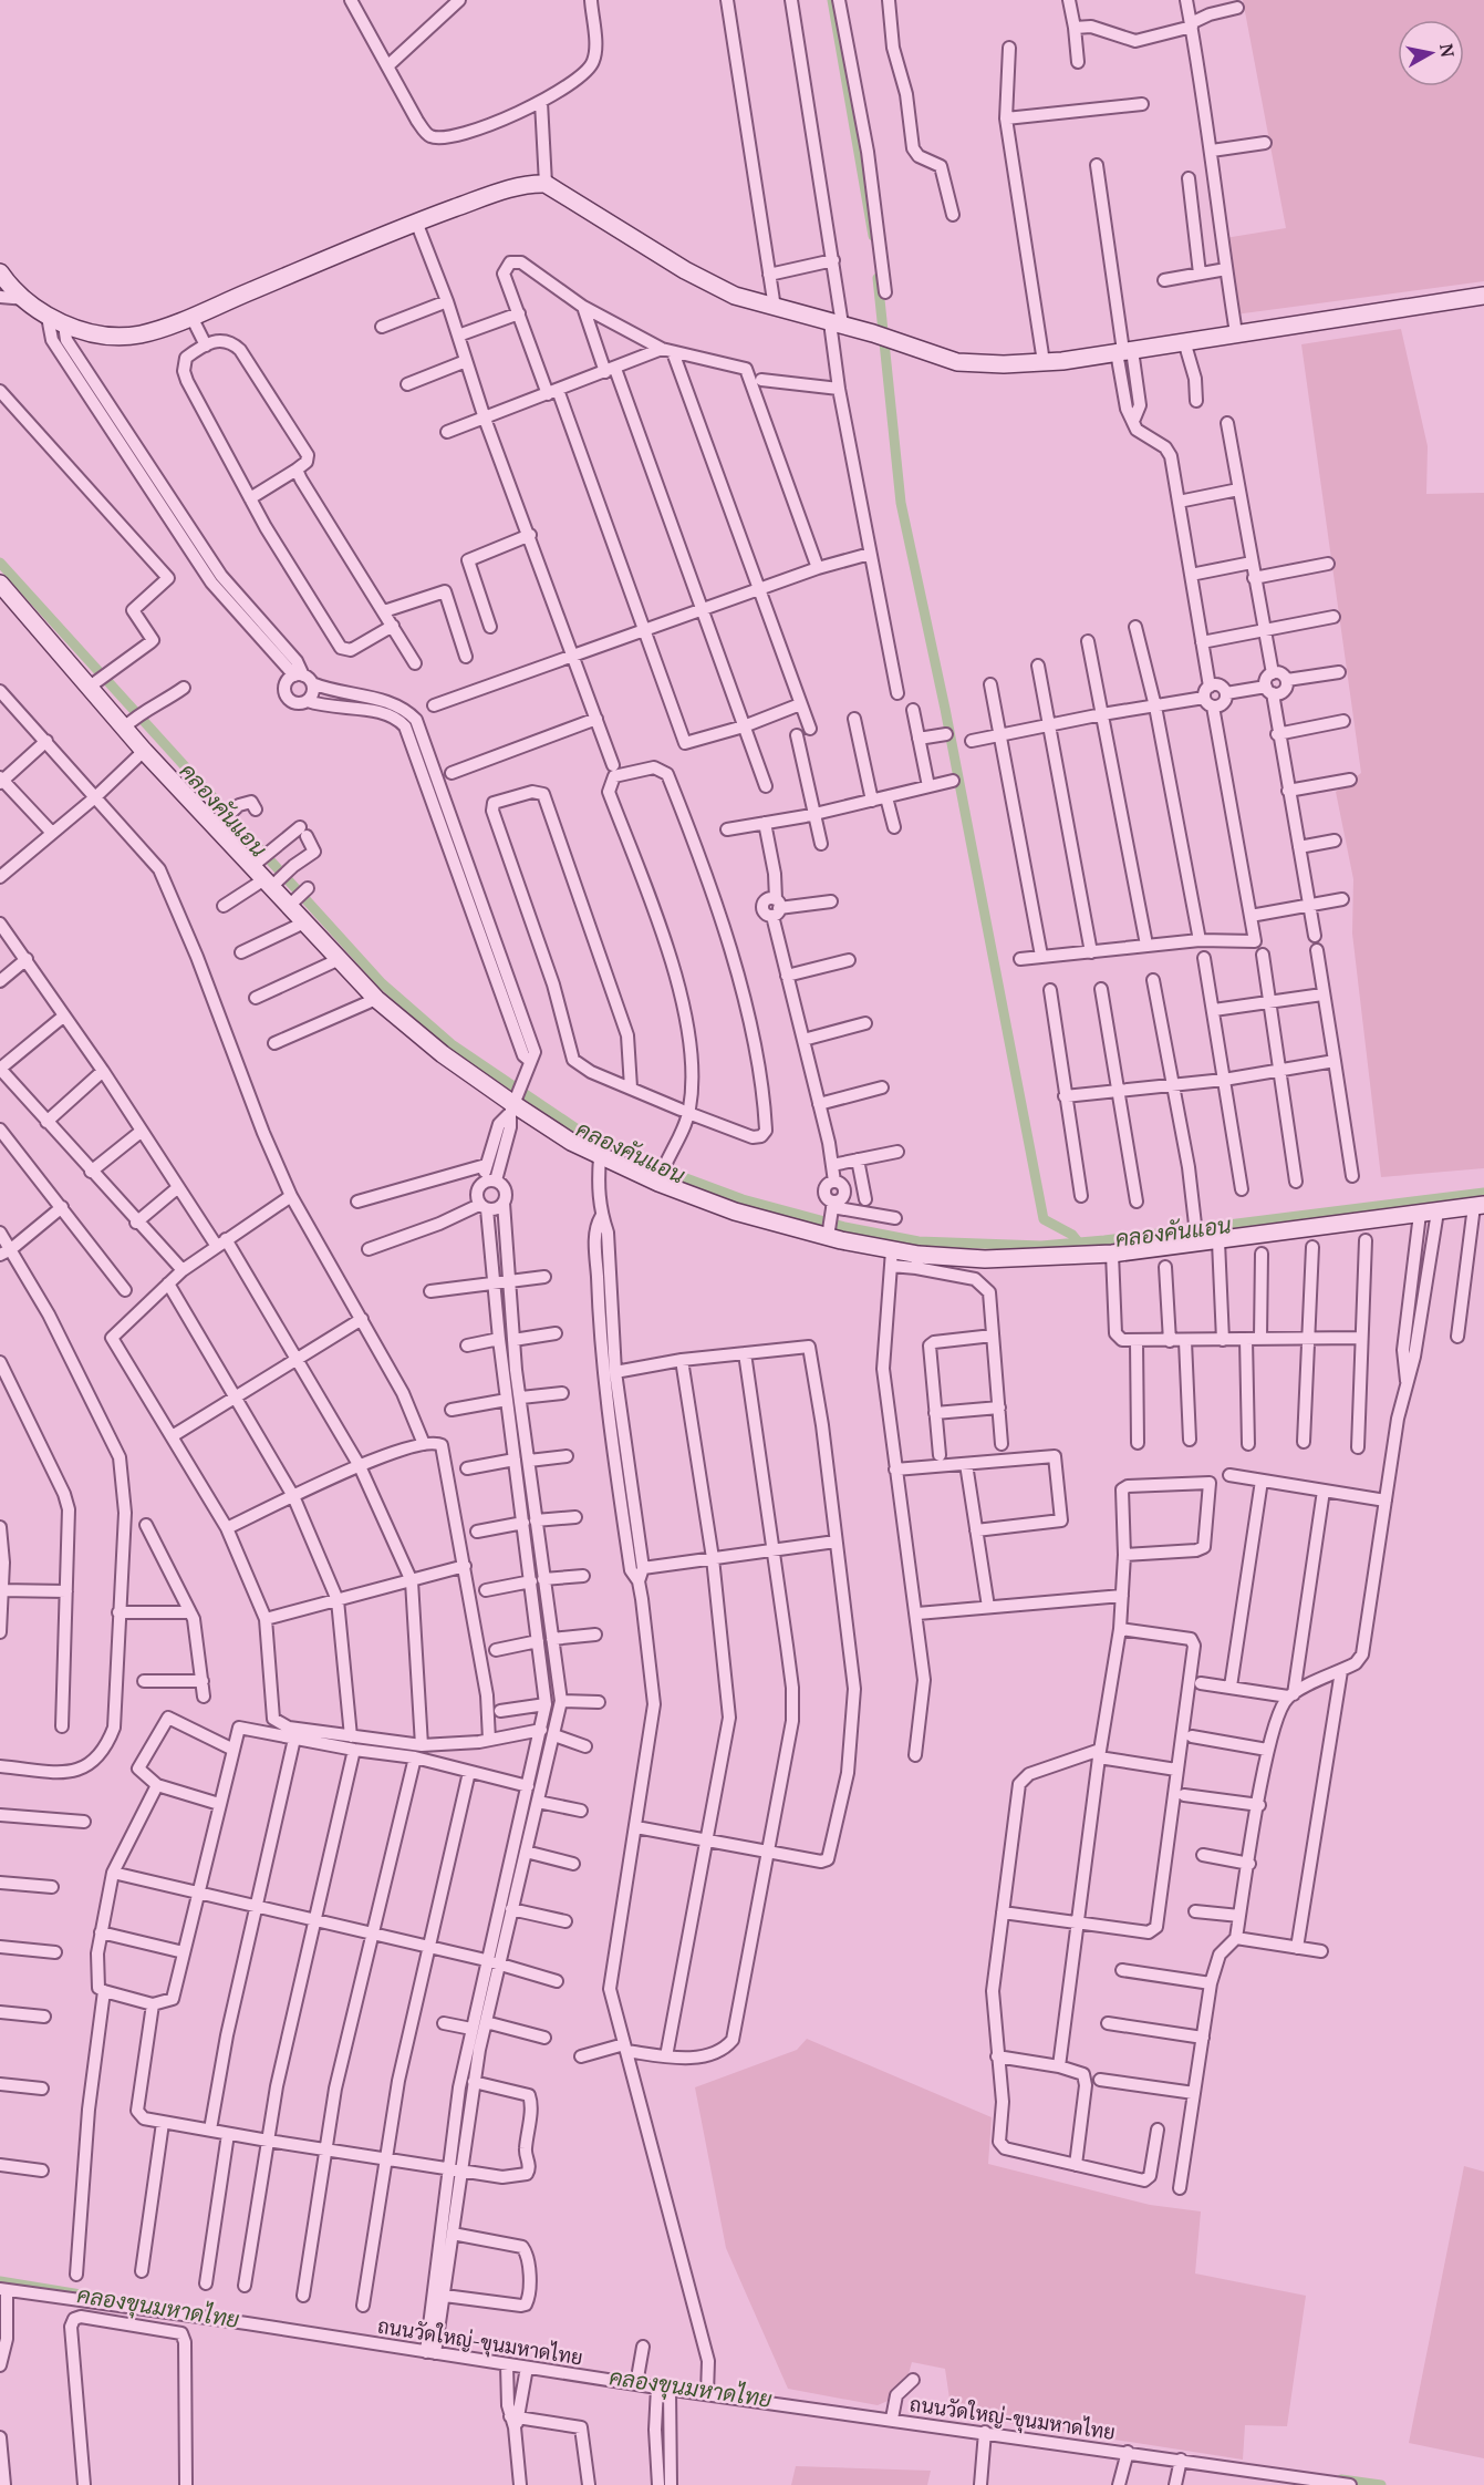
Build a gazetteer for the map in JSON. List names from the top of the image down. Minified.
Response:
{"streets":{"street":["ถนนวัดใหญ่-ขุนมหาดไทย"]},"water":["คลองคันแอน","คลองขุนมหาดไทย"],"north":"right"}
